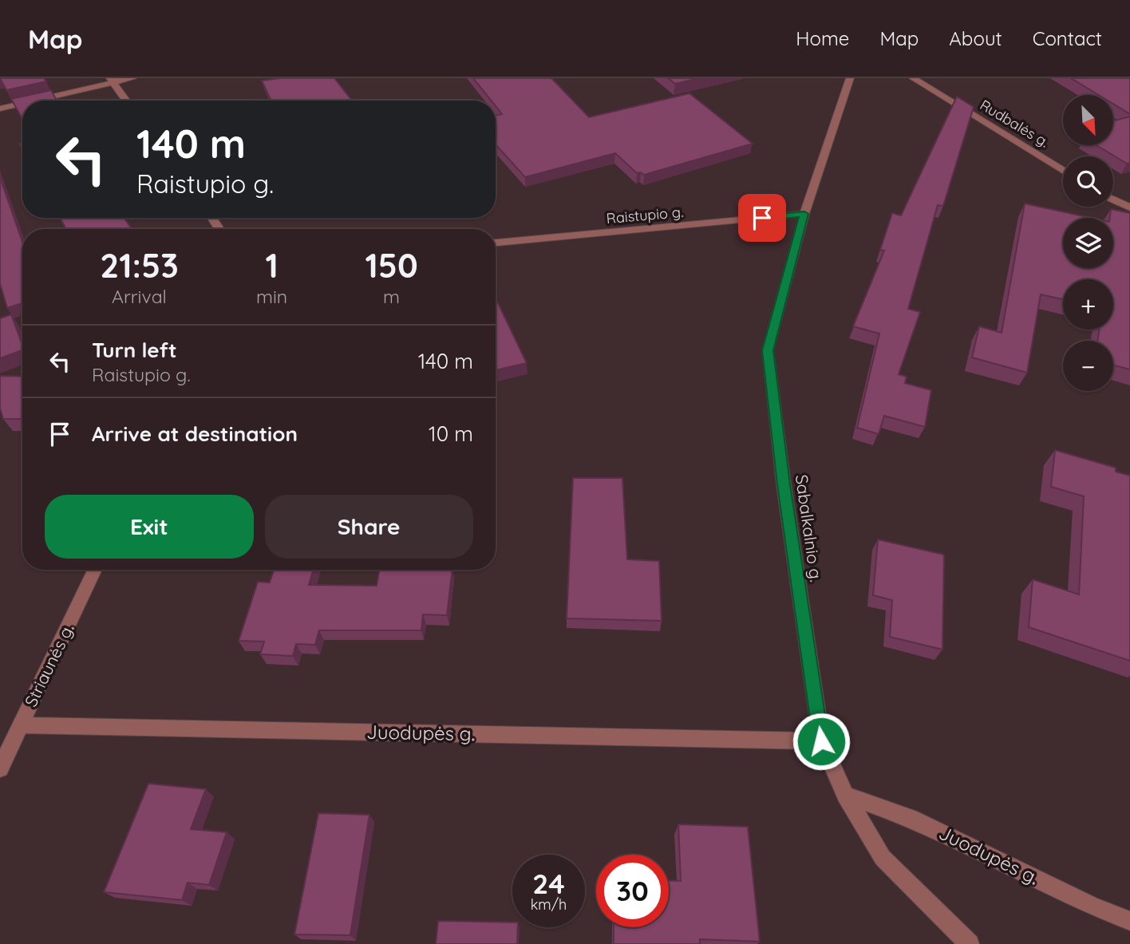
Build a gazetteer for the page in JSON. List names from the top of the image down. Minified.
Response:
{"streets":{"street":["Rudbalės g.","Raistupio g.","Sabalkalnio g.","Striaunės g.","Juodupės g."]},"crossings":[["Raistupio g.","Sabalkalnio g."],["Sabalkalnio g.","Juodupės g."],["Striaunės g.","Juodupės g."]],"north":"bottom right","page":{"header":"Map","nav":["Home","Map","About","Contact"],"map_buttons":["+","−"],"turn":["140 m","Raistupio g."],"eta":["21:53","Arrival","1","min","150","m"],"list":[{"name":"Turn left","note":"Raistupio g.","value":"140 m"},{"name":"Arrive at destination","value":"10 m"}],"buttons":["Exit","Share"],"speed":"24 km/h","limit":"30"}}
